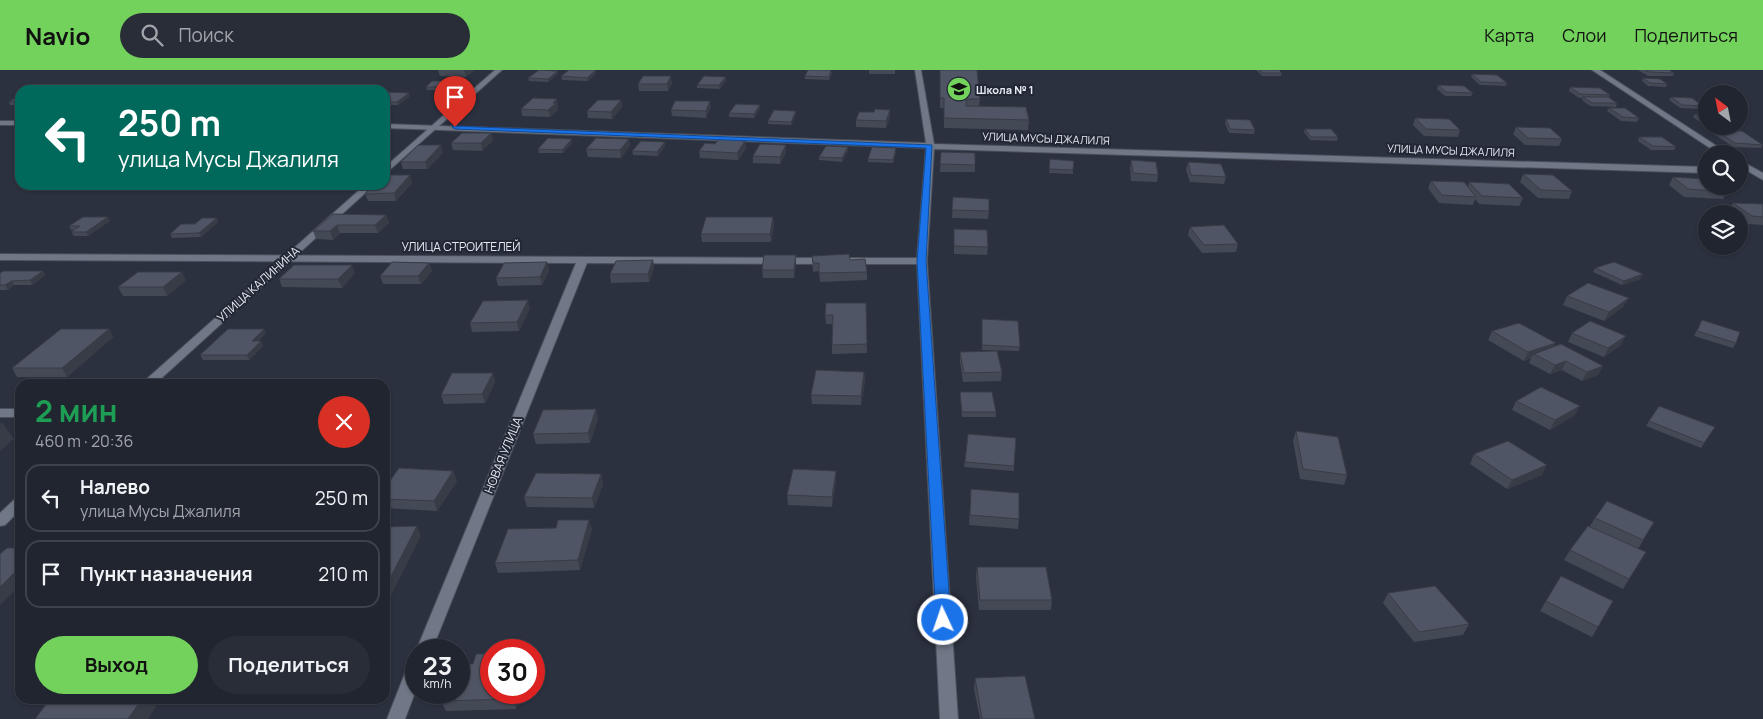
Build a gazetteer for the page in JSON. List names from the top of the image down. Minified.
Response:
{"streets":{"street":["УЛИЦА МУСЫ ДЖАЛИЛЯ","УЛИЦА СТРОИТЕЛЕЙ","УЛИЦА КАЛИНИНА","НОВАЯ УЛИЦА"]},"crossings":[["УЛИЦА СТРОИТЕЛЕЙ","УЛИЦА КАЛИНИНА"],["УЛИЦА СТРОИТЕЛЕЙ","НОВАЯ УЛИЦА"]],"places":{"school or university":["Школа № 1"]},"north":"top left","page":{"header":"Navio","search":"Поиск","nav":["Карта","Слои","Поделиться"],"turn":["250 m","улица Мусы Джалиля"],"heading":["2 мин","460 m · 20:36"],"list":[{"name":"Налево","note":"улица Мусы Джалиля","value":"250 m"},{"name":"Пункт назначения","value":"210 m"}],"buttons":["Выход","Поделиться"],"speed":"23 km/h","limit":"30"}}
